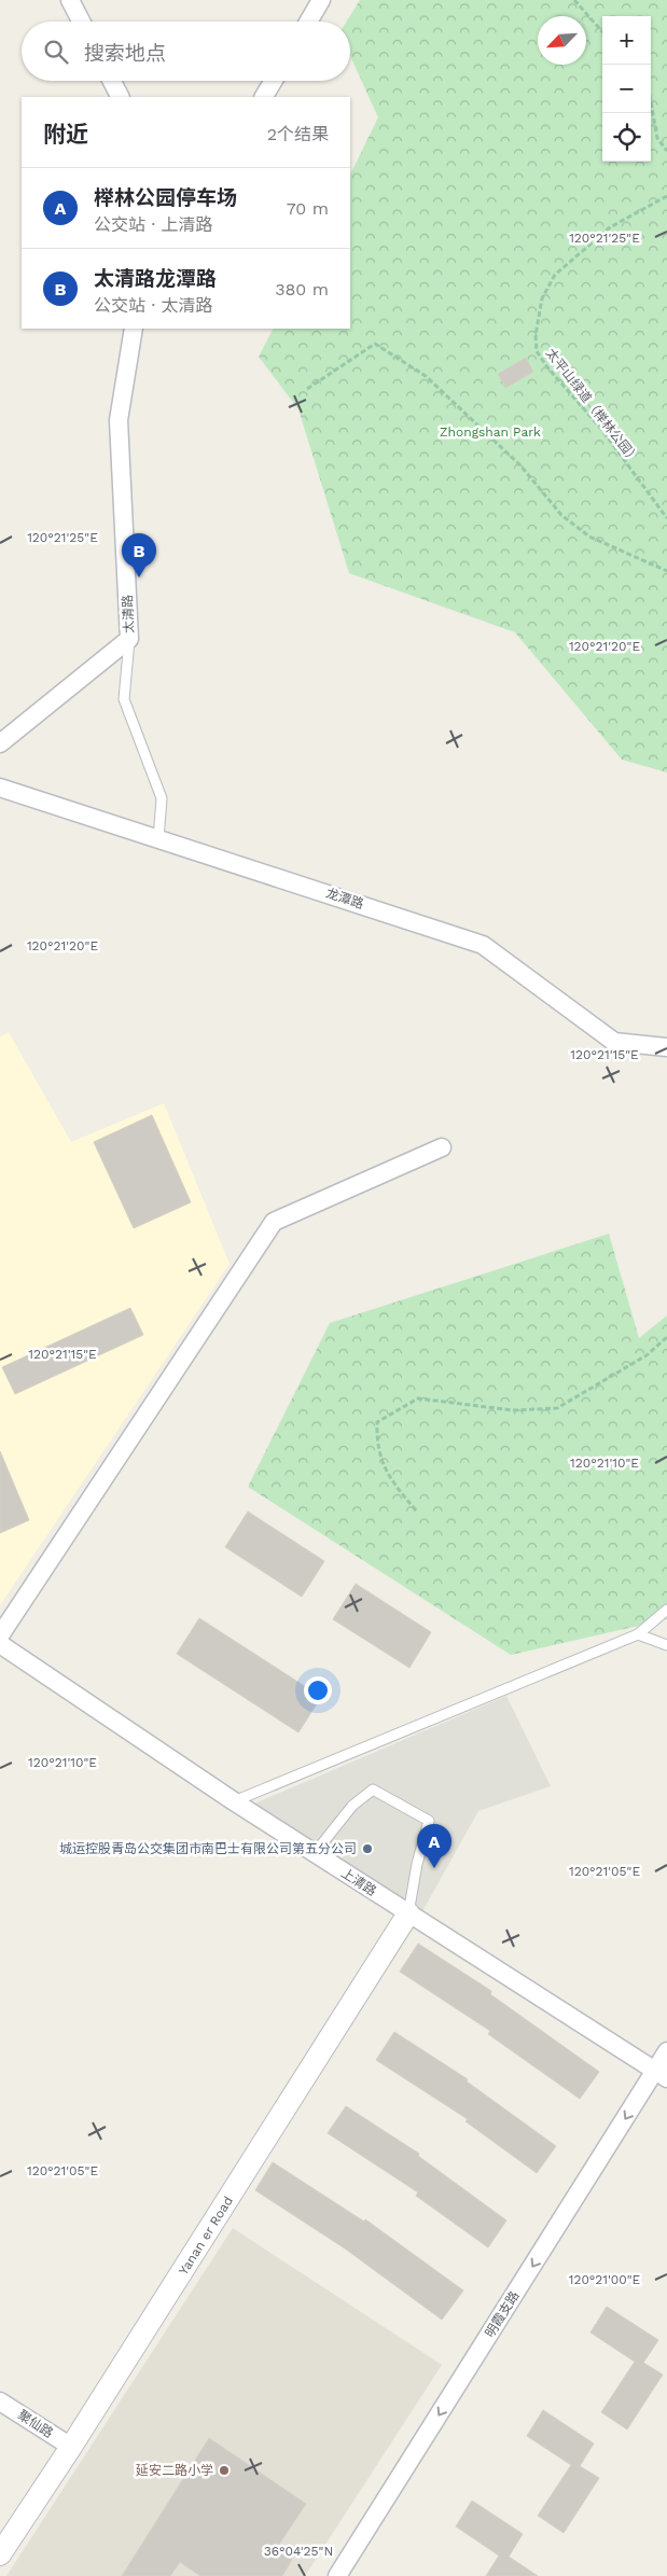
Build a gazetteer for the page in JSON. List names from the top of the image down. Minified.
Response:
{"streets":{"street":["太清路","龙潭路","上清路","Yanan er Road","明霞支路","聚仙路"],"path":["太平山绿道（榉林公园）"]},"crossings":[["上清路","Yanan er Road"],["上清路","明霞支路"],["Yanan er Road","聚仙路"]],"one_way":["明霞支路"],"parks":["Zhongshan Park"],"places":["城运控股青岛公交集团市南巴士有限公司第五分公司","延安二路小学"],"north":"bottom left","page":{"map_buttons":["+","−"],"search":"搜索地点","heading":["附近","2个结果"],"list":[{"mark":"A","name":"榉林公园停车场","note":"公交站 · 上清路","value":"70 m"},{"mark":"B","name":"太清路龙潭路","note":"公交站 · 太清路","value":"380 m"}],"pins":["B","A"]},"coordinates":["120°21'25\"E","120°21'20\"E","120°21'15\"E","120°21'10\"E","120°21'05\"E","120°21'00\"E","36°04'25\"N"]}
